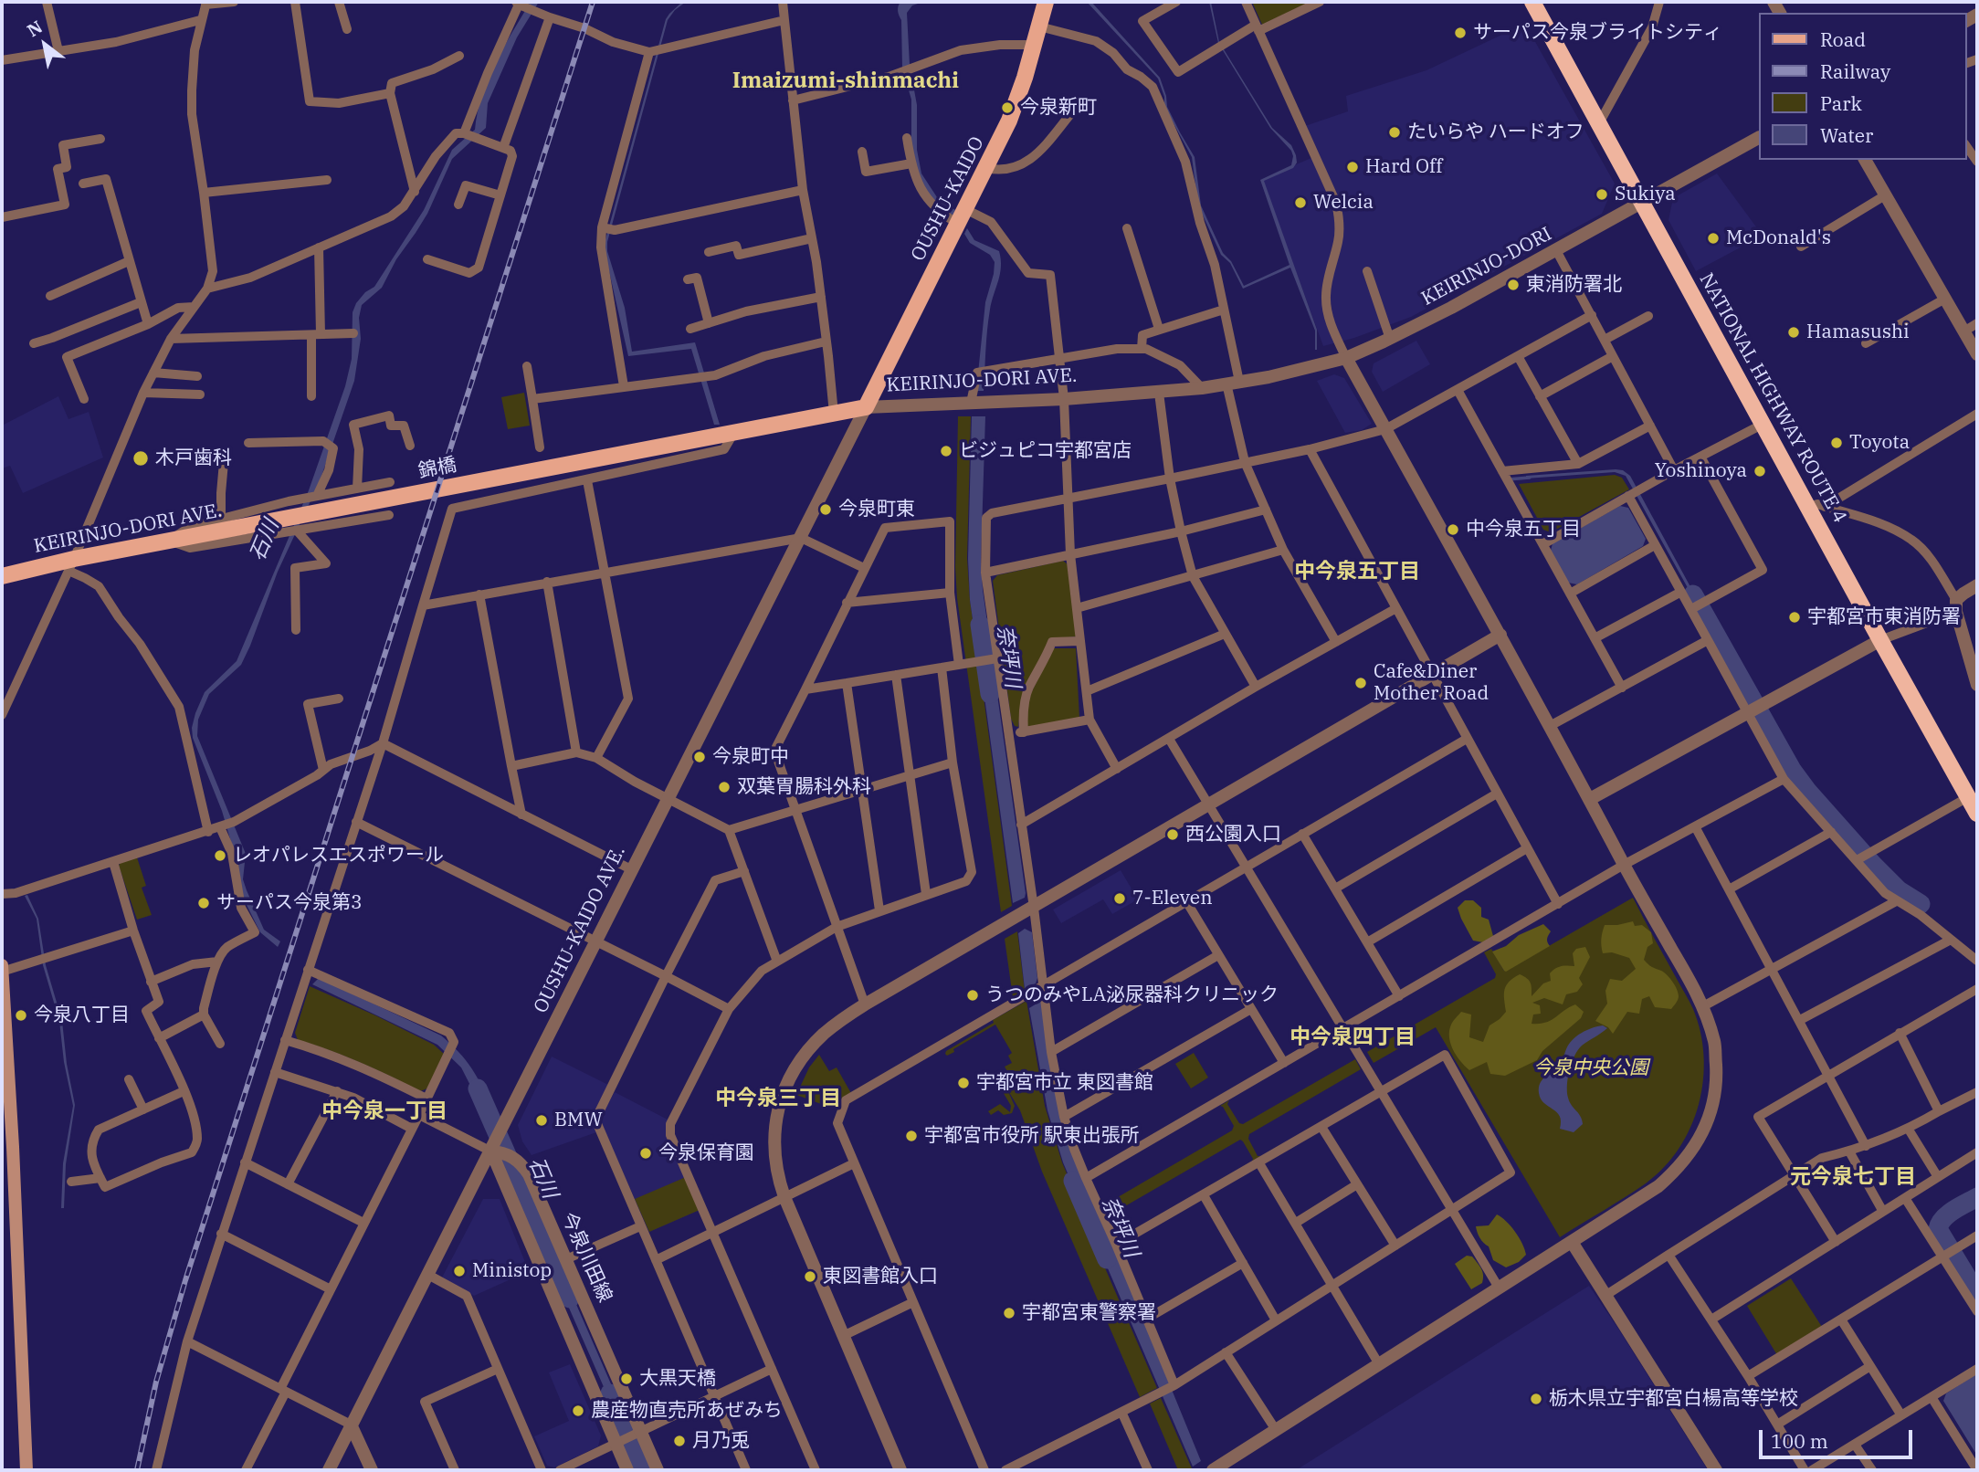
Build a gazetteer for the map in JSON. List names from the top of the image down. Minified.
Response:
{"streets":{"highway":["NATIONAL HIGHWAY ROUTE 4"],"main road":["OUSHU-KAIDO","KEIRINJO-DORI AVE.","錦橋"],"street":["KEIRINJO-DORI","OUSHU-KAIDO AVE.","今泉川田線"]},"crossings":[["OUSHU-KAIDO","KEIRINJO-DORI AVE."],["OUSHU-KAIDO","OUSHU-KAIDO AVE."],["KEIRINJO-DORI","KEIRINJO-DORI AVE."],["KEIRINJO-DORI","NATIONAL HIGHWAY ROUTE 4"],["KEIRINJO-DORI AVE.","錦橋"],["KEIRINJO-DORI AVE.","OUSHU-KAIDO AVE."],["OUSHU-KAIDO AVE.","今泉川田線"]],"districts":["Imaizumi-shinmachi","中今泉五丁目","中今泉四丁目","中今泉三丁目","中今泉一丁目","元今泉七丁目"],"water":["石川","奈坪川"],"parks":["今泉中央公園"],"places":["サーパス今泉ブライトシティ","今泉新町","たいらや ハードオフ","Hard Off","Sukiya","Welcia","McDonald's","東消防署北","Hamasushi","Toyota","ビジュピコ宇都宮店","木戸歯科","Yoshinoya","今泉町東","中今泉五丁目","宇都宮市東消防署","Cafe&Diner Mother Road","今泉町中","双葉胃腸科外科","西公園入口","レオパレスエスポワール","7-Eleven","サーパス今泉第3","うつのみやLA泌尿器科クリニック","今泉八丁目","宇都宮市立 東図書館","BMW","宇都宮市役所 駅東出張所","今泉保育園","Ministop","東図書館入口","宇都宮東警察署","大黒天橋","栃木県立宇都宮白楊高等学校","農産物直売所あぜみち","月乃兎"],"legend":["Road","Railway","Park","Water"],"scale_bar":"100 m","north":"top left"}
